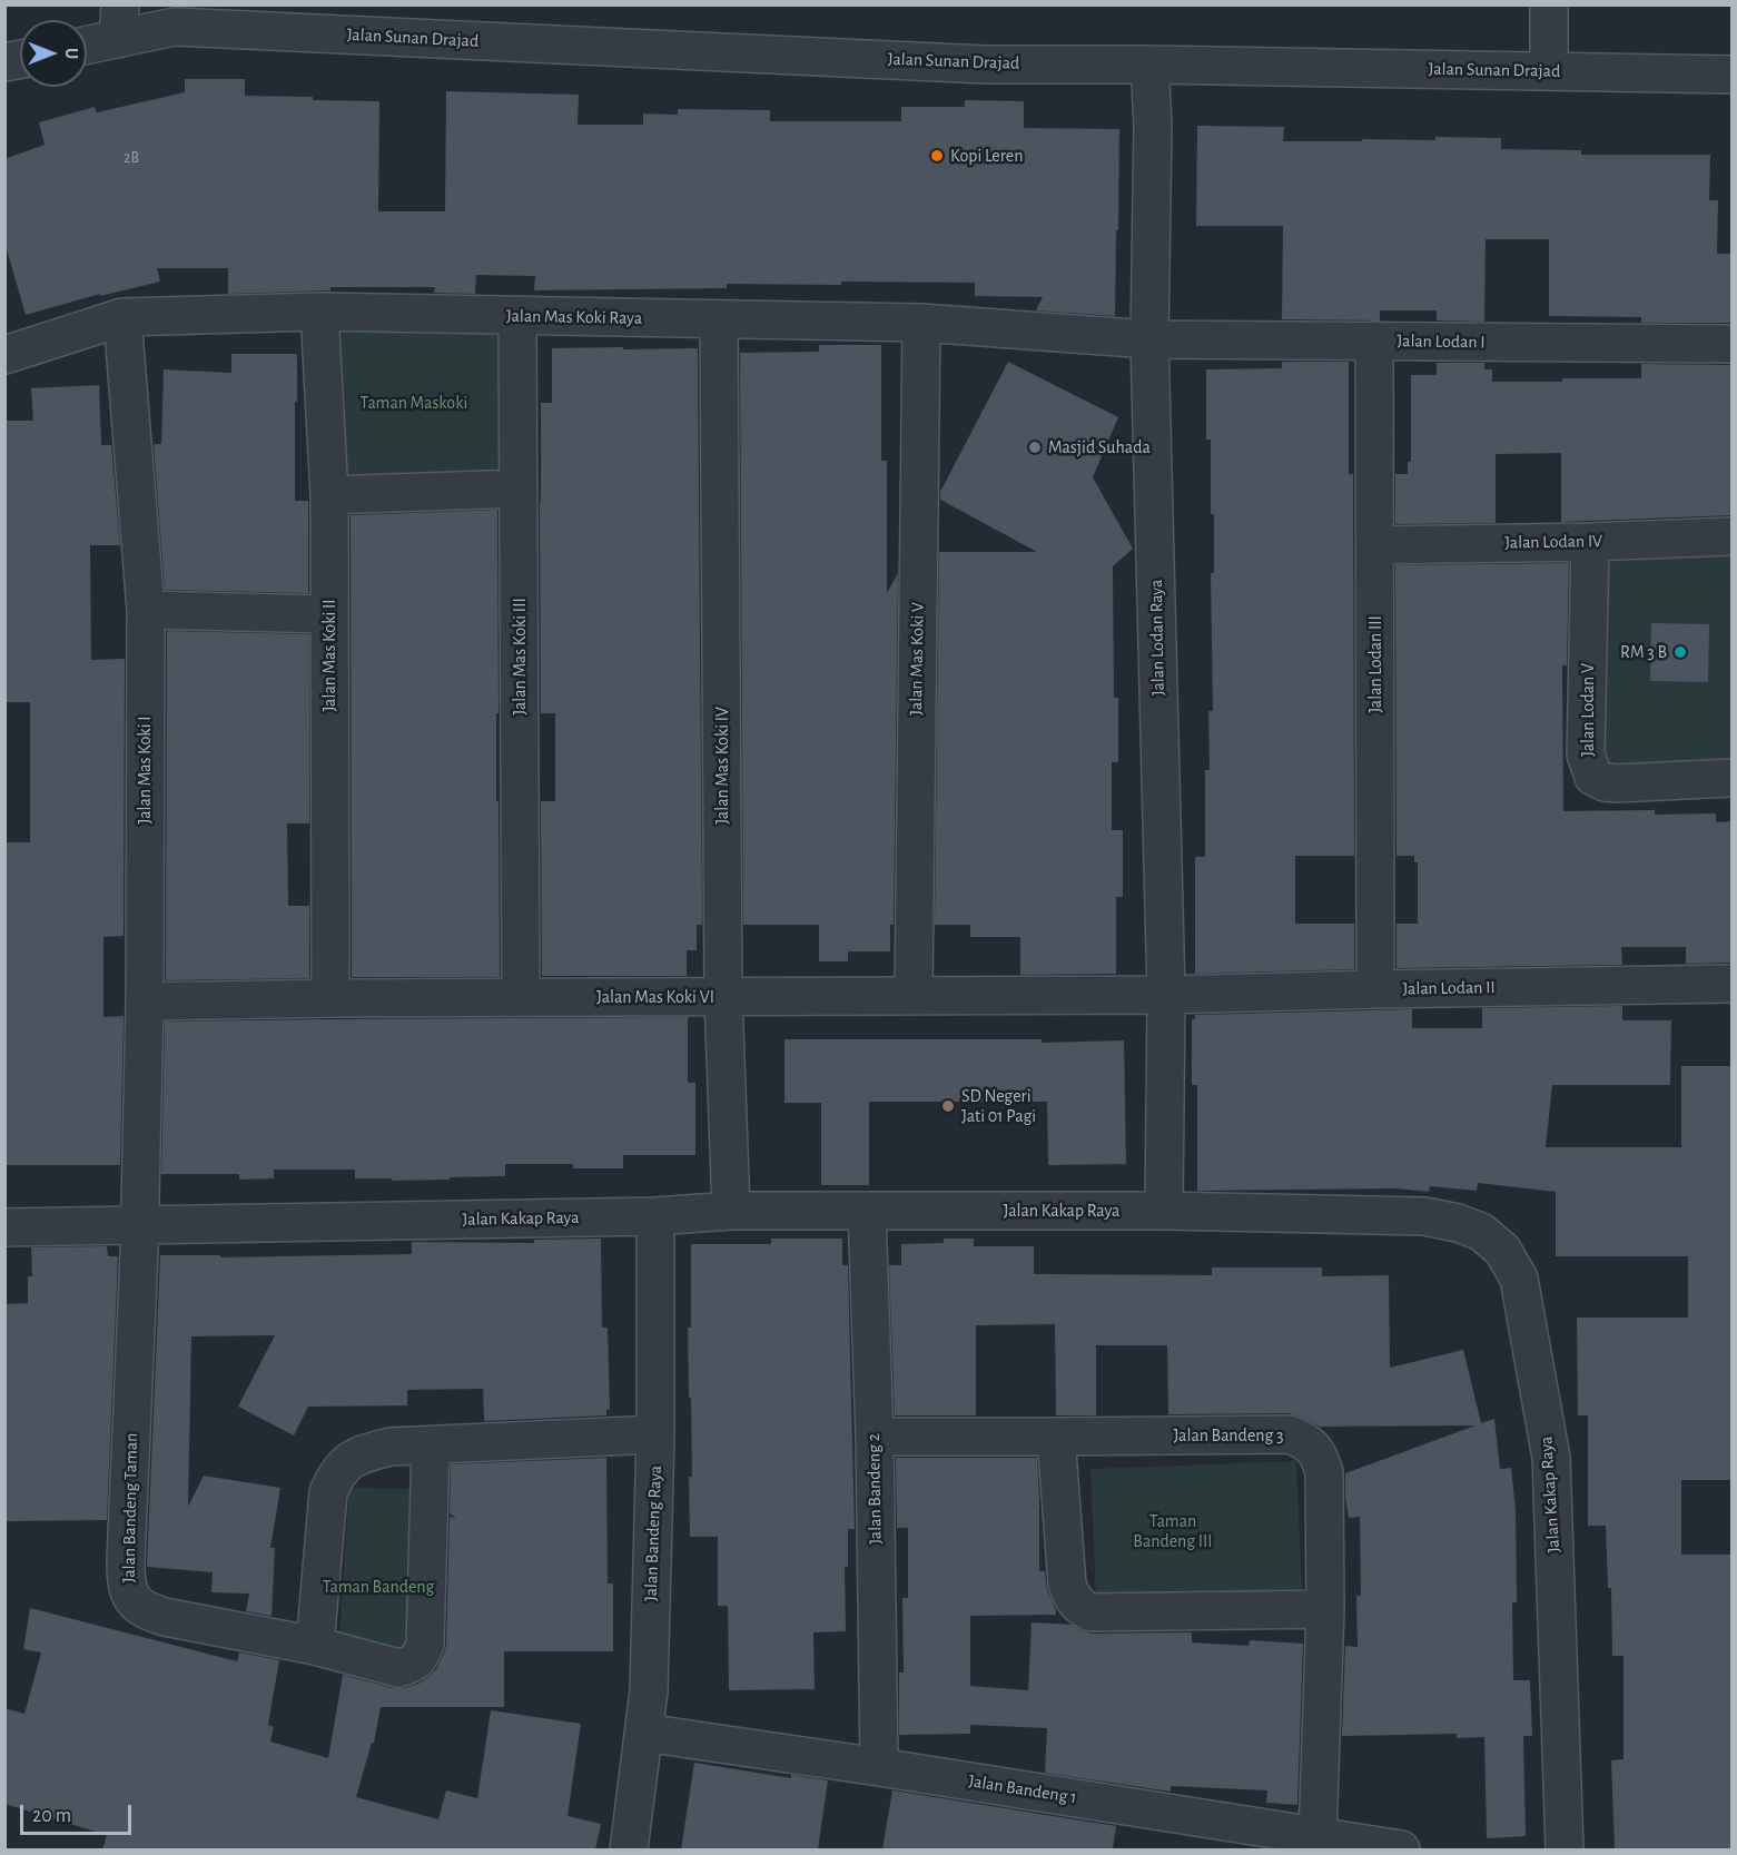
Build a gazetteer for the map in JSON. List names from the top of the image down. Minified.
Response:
{"streets":{"street":["Jalan Sunan Drajad","Jalan Mas Koki Raya","Jalan Lodan I","Jalan Lodan IV","Jalan Lodan Raya","Jalan Mas Koki II","Jalan Mas Koki III","Jalan Mas Koki V","Jalan Lodan III","Jalan Lodan V","Jalan Mas Koki IV","Jalan Mas Koki I","Jalan Lodan II","Jalan Mas Koki VI","Jalan Kakap Raya","Jalan Bandeng 3","Jalan Bandeng 2","Jalan Bandeng Taman","Jalan Bandeng Raya","Jalan Bandeng 1"]},"crossings":[["Jalan Sunan Drajad","Jalan Lodan Raya"],["Jalan Mas Koki Raya","Jalan Lodan I"],["Jalan Mas Koki Raya","Jalan Lodan Raya"],["Jalan Mas Koki Raya","Jalan Mas Koki II"],["Jalan Mas Koki Raya","Jalan Mas Koki III"],["Jalan Mas Koki Raya","Jalan Mas Koki V"],["Jalan Mas Koki Raya","Jalan Mas Koki IV"],["Jalan Mas Koki Raya","Jalan Mas Koki I"],["Jalan Lodan I","Jalan Lodan Raya"],["Jalan Lodan I","Jalan Lodan III"],["Jalan Lodan IV","Jalan Lodan III"],["Jalan Lodan IV","Jalan Lodan V"],["Jalan Lodan Raya","Jalan Lodan II"],["Jalan Lodan Raya","Jalan Mas Koki VI"],["Jalan Lodan Raya","Jalan Kakap Raya"],["Jalan Mas Koki II","Jalan Mas Koki VI"],["Jalan Mas Koki III","Jalan Mas Koki VI"],["Jalan Mas Koki V","Jalan Mas Koki VI"],["Jalan Lodan III","Jalan Lodan II"],["Jalan Mas Koki IV","Jalan Mas Koki VI"],["Jalan Mas Koki IV","Jalan Kakap Raya"],["Jalan Mas Koki I","Jalan Mas Koki VI"],["Jalan Mas Koki I","Jalan Kakap Raya"],["Jalan Mas Koki I","Jalan Bandeng Taman"],["Jalan Lodan II","Jalan Mas Koki VI"],["Jalan Kakap Raya","Jalan Bandeng 2"],["Jalan Kakap Raya","Jalan Bandeng Taman"],["Jalan Kakap Raya","Jalan Bandeng Raya"],["Jalan Bandeng 3","Jalan Bandeng 2"],["Jalan Bandeng 3","Jalan Bandeng 1"],["Jalan Bandeng 2","Jalan Bandeng 1"],["Jalan Bandeng Raya","Jalan Bandeng 1"]],"parks":["Taman Maskoki","Taman Bandeng III","Taman Bandeng"],"places":["Kopi Leren","Masjid Suhada","RM 3 B","SD Negeri Jati 01 Pagi"],"house_numbers":["2B"],"scale_bar":"20 m","north":"right"}
